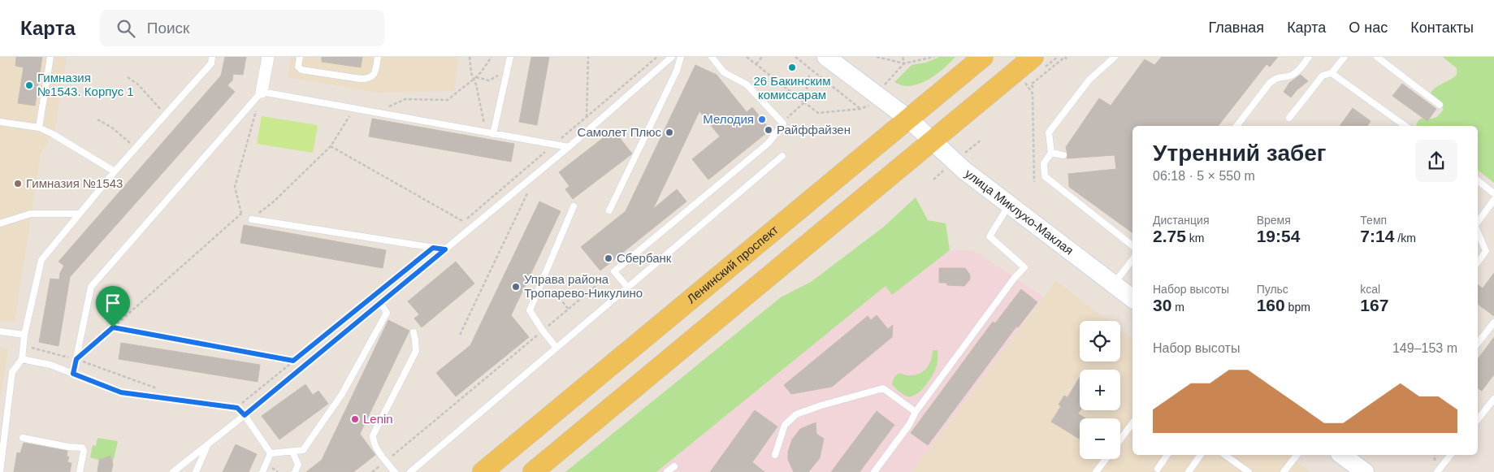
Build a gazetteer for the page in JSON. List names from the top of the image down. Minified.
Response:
{"streets":{"main road":["улица Миклухо-Маклая","Ленинский проспект"]},"crossings":[["улица Миклухо-Маклая","Ленинский проспект"]],"places":["26 Бакинским комиссарам","Гимназия №1543. Корпус 1","Мелодия","Райффайзен","Самолет Плюс","Гимназия №1543","Сбербанк","Управа района Тропарево-Никулино","Lenin"],"page":{"header":"Карта","search":"Поиск","nav":["Главная","Карта","О нас","Контакты"],"heading":["Утренний забег","06:18 · 5 × 550 m"],"stats":[["Дистанция","2.75 km"],["Время","19:54"],["Темп","7:14 /km"],["Набор высоты","30 m"],["Пульс","160 bpm"],["kcal","167"]],"map_buttons":["+","−"],"chart":["Набор высоты","149–153 m"]}}
